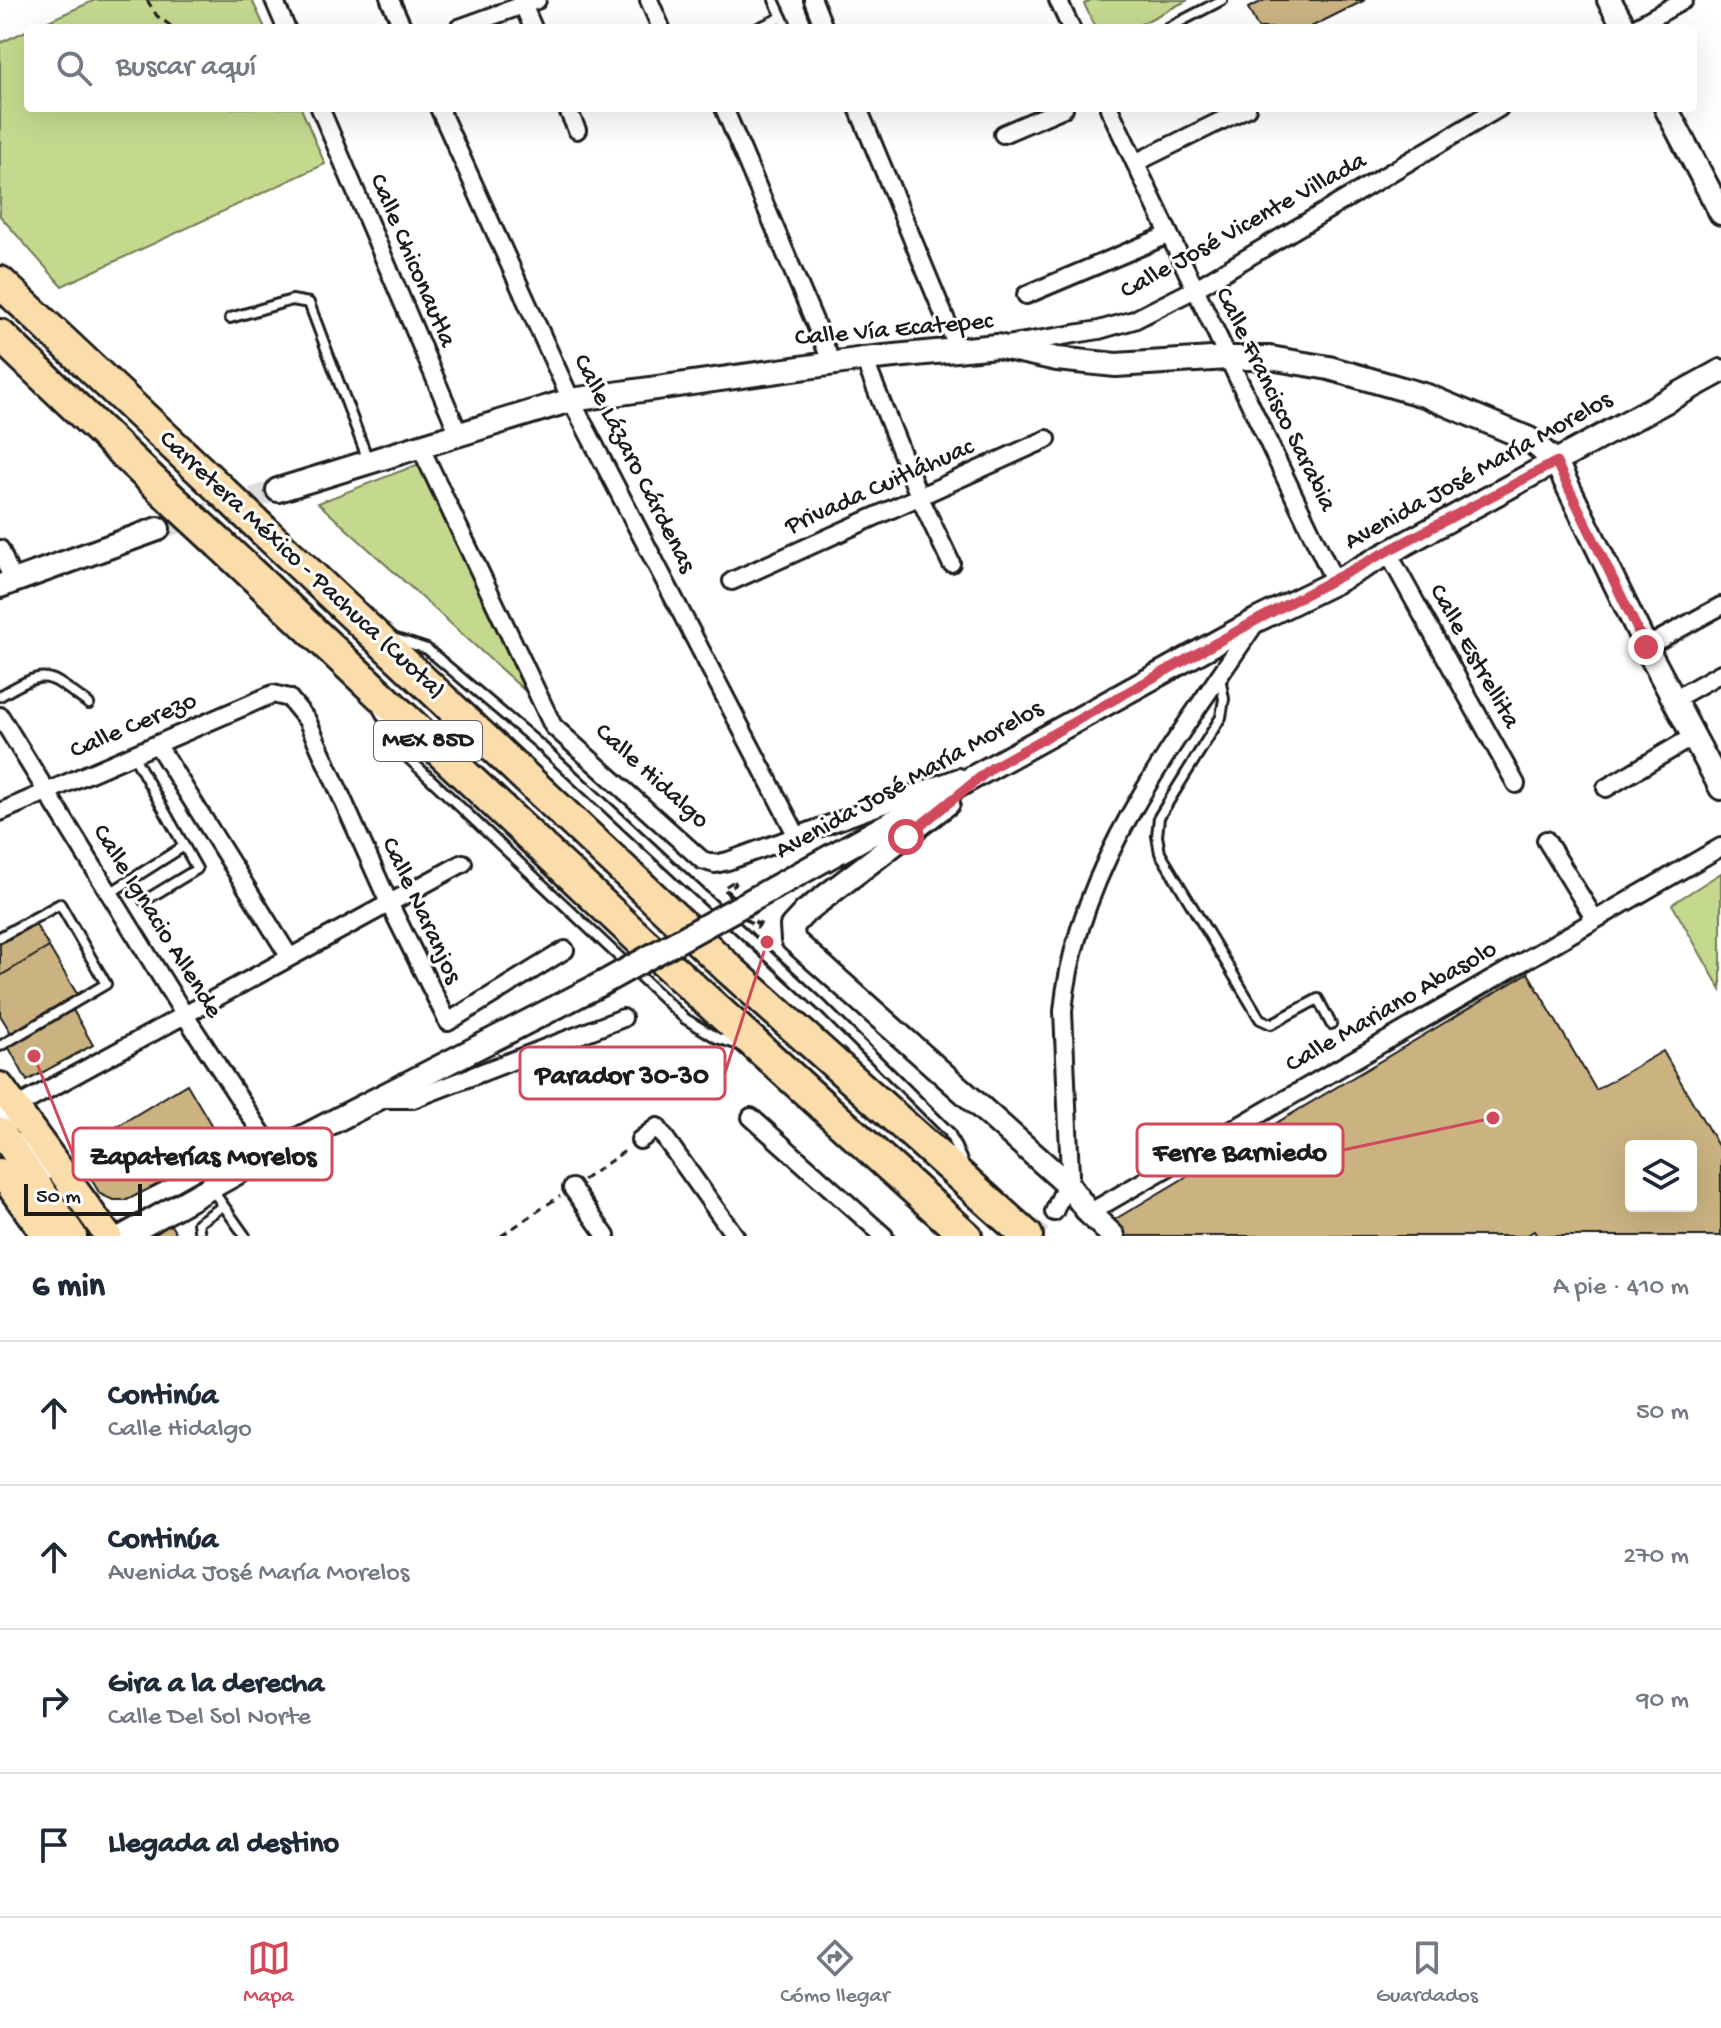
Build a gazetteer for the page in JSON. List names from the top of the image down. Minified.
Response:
{"streets":{"highway":["Carretera México - Pachuca (Cuota)","MEX 85D"],"main road":["Calle Vía Ecatepec","Avenida José María Morelos"],"street":["Calle José Vicente Villada","Calle Chiconautla","Calle Francisco Sarabia","Calle Lázaro Cárdenas","Privada Cuitláhuac","Calle Estrellita","Calle Cerezo","Calle Hidalgo","Calle Naranjos","Calle Ignacio Allende","Calle Mariano Abasolo"]},"crossings":[["Calle José Vicente Villada","Calle Vía Ecatepec"],["Calle José Vicente Villada","Calle Francisco Sarabia"],["Calle Chiconautla","Calle Vía Ecatepec"],["Calle Vía Ecatepec","Calle Francisco Sarabia"],["Calle Vía Ecatepec","Calle Lázaro Cárdenas"],["Calle Vía Ecatepec","Avenida José María Morelos"],["Calle Vía Ecatepec","Calle Hidalgo"],["Calle Francisco Sarabia","Avenida José María Morelos"],["Calle Lázaro Cárdenas","Calle Hidalgo"],["Avenida José María Morelos","Calle Estrellita"],["Avenida José María Morelos","Calle Hidalgo"],["Avenida José María Morelos","Calle Ignacio Allende"],["Calle Cerezo","Calle Naranjos"],["Calle Cerezo","Calle Ignacio Allende"]],"places":["Parador 30-30","Zapaterías Morelos","Ferre Barniedo"],"scale_bar":"50 m","page":{"search":"Buscar aquí","scale":"50 m","heading":["6 min","A pie · 410 m"],"list":[["Continúa","Calle Hidalgo","50 m"],["Continúa","Avenida José María Morelos","270 m"],["Gira a la derecha","Calle Del Sol Norte","90 m"],"Llegada al destino"],"nav":["Mapa","Cómo llegar","Guardados"]}}
